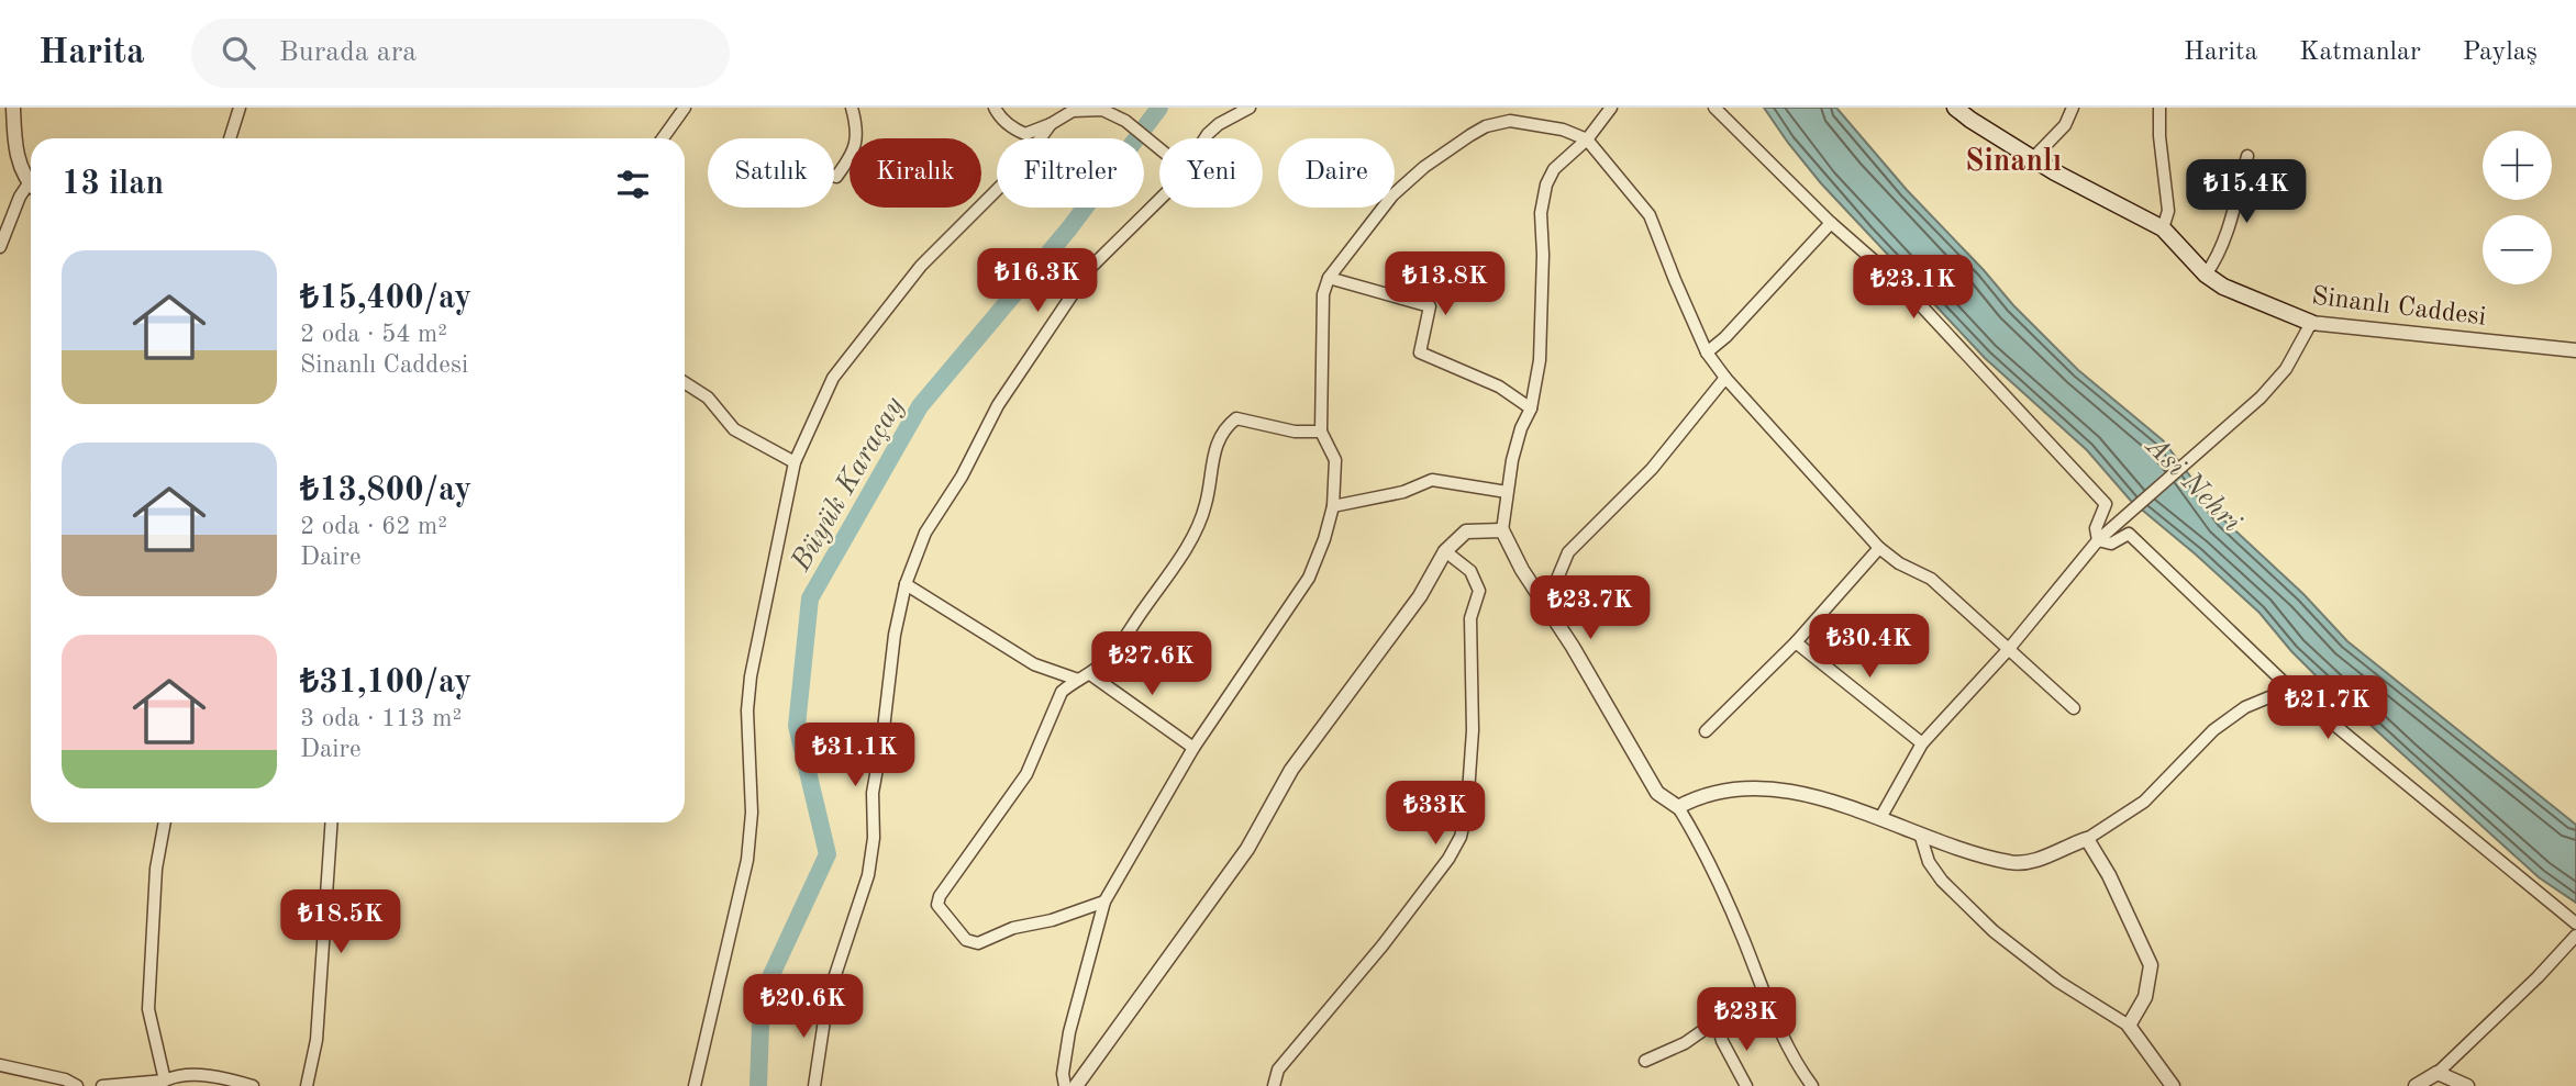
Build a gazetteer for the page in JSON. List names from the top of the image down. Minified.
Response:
{"streets":{"main road":["Sinanlı Caddesi"]},"districts":["Sinanlı"],"water":["Büyük Karaçay","Asi Nehri"],"page":{"header":"Harita","search":"Burada ara","nav":["Harita","Katmanlar","Paylaş"],"map_buttons":["+","−"],"chip":["Satılık","Kiralık","Filtreler","Yeni","Daire"],"heading":"13 ilan","price":["₺15.4K","₺16.3K","₺13.8K","₺23.1K","₺23.7K","₺30.4K","₺27.6K","₺21.7K","₺31.1K","₺33K","₺18.5K","₺20.6K","₺23K"],"list":[{"name":"₺15,400/ay","note":"2 oda · 54 m² · Sinanlı Caddesi"},{"name":"₺13,800/ay","note":"2 oda · 62 m² · Daire"},{"name":"₺31,100/ay","note":"3 oda · 113 m² · Daire"}]}}
